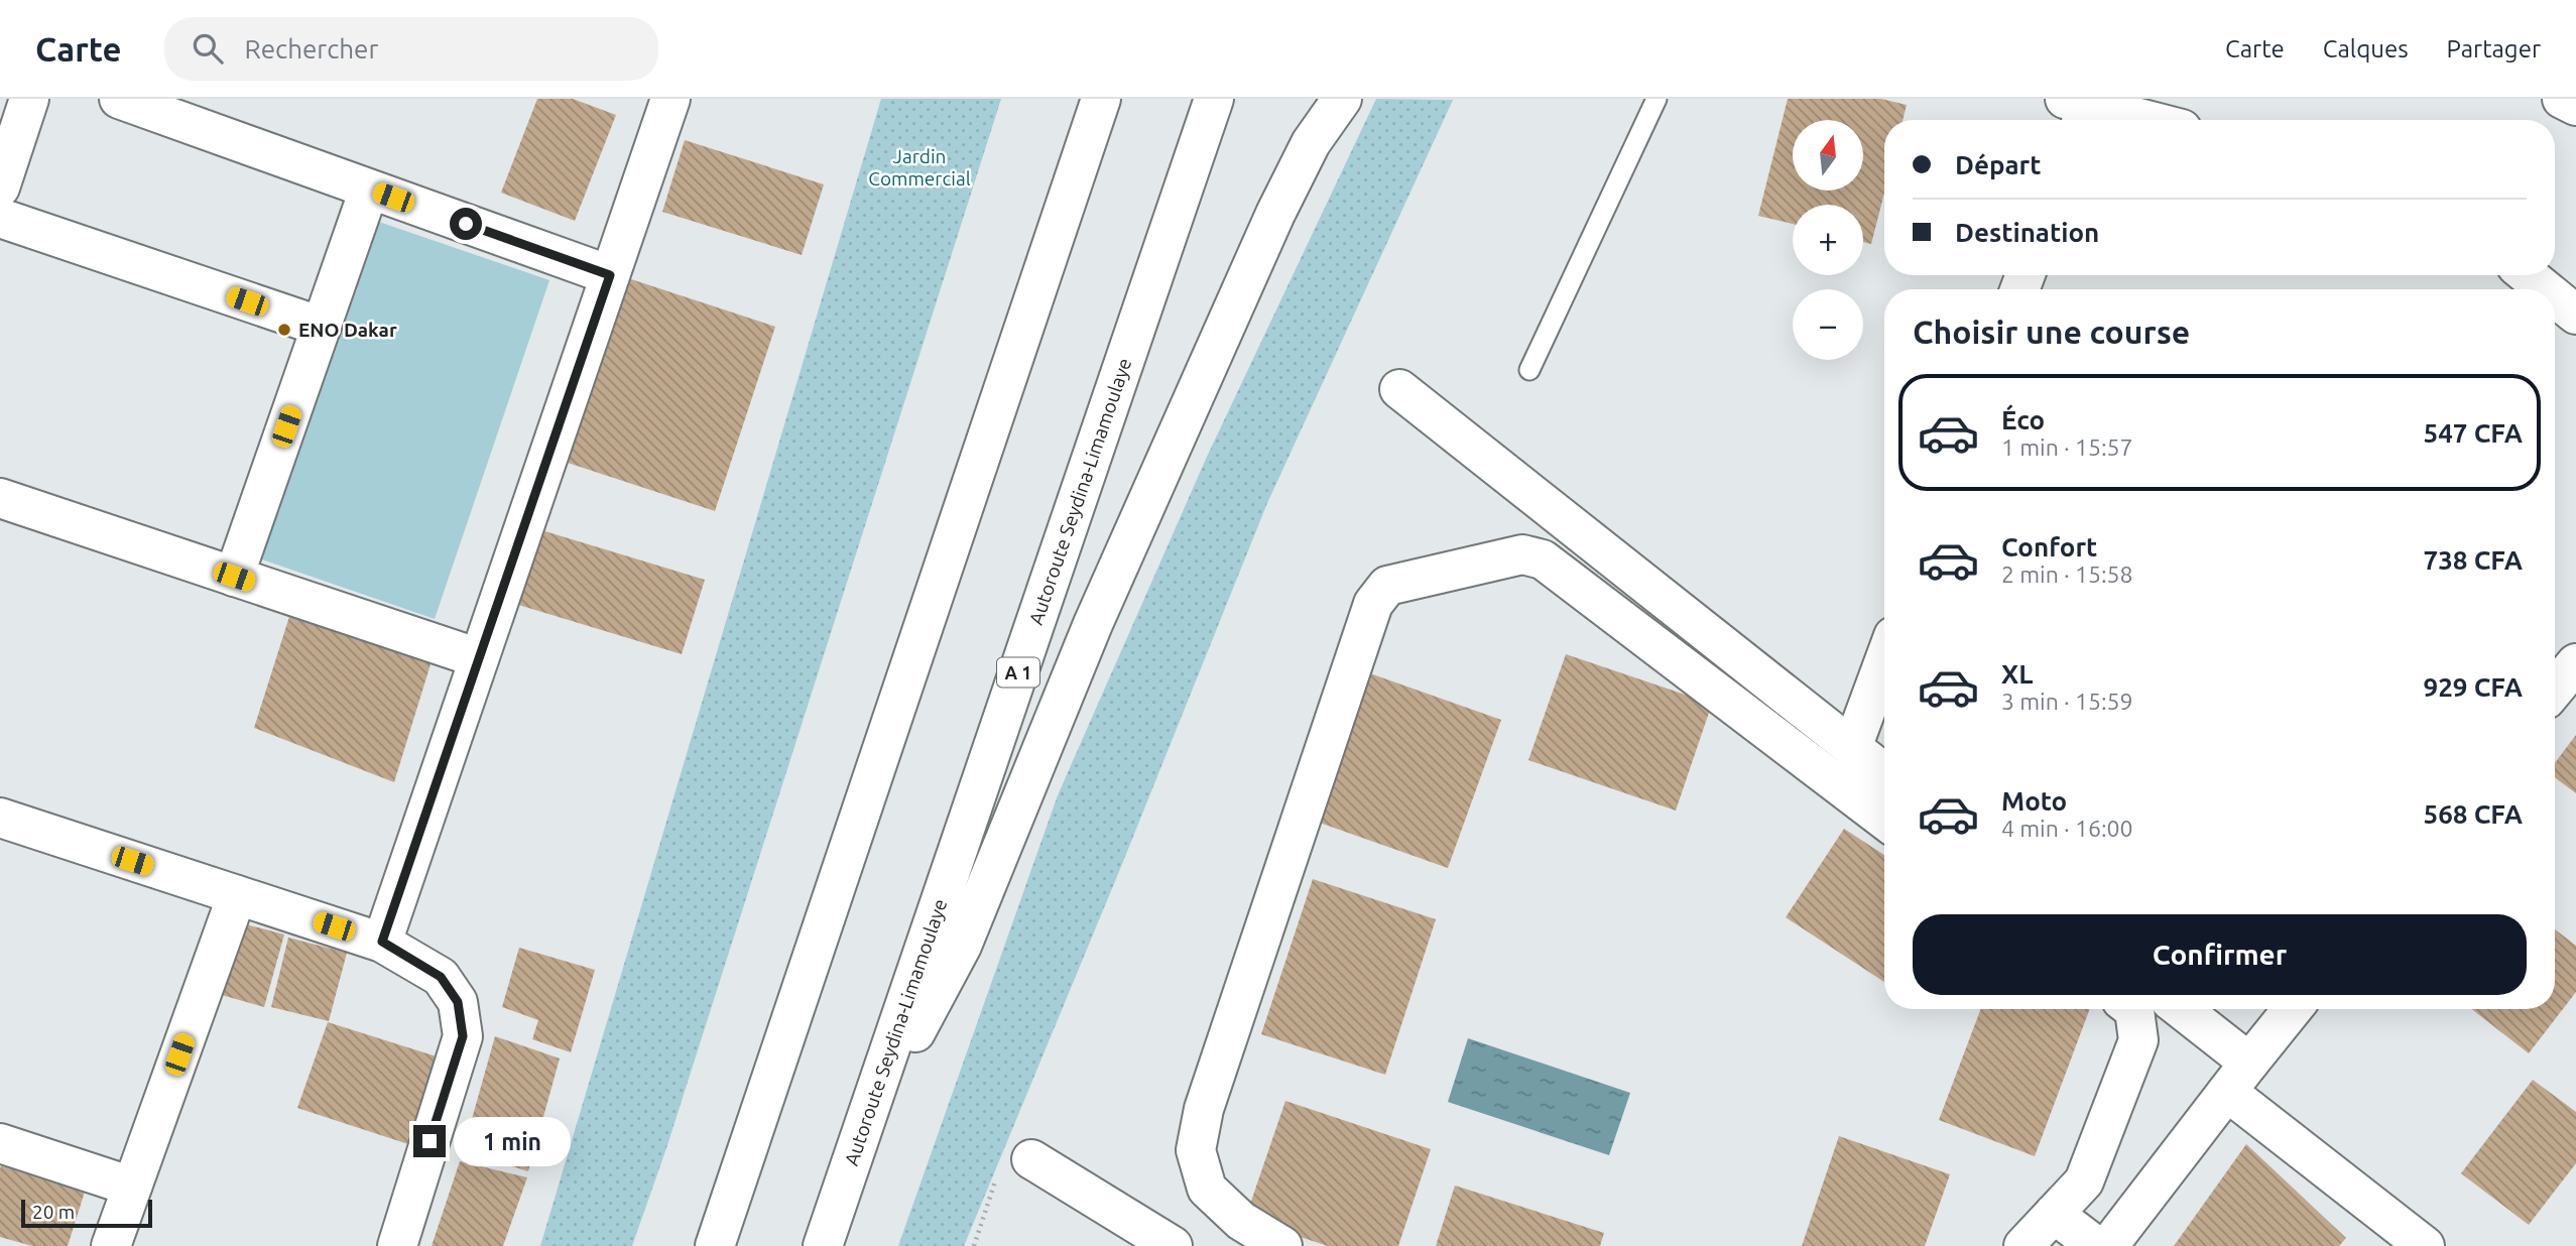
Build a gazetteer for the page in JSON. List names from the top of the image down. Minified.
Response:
{"streets":{"main road":["Autoroute Seydina-Limamoulaye","A 1"]},"parks":["Jardin Commercial"],"places":["ENO Dakar"],"scale_bar":"20 m","north":"top","page":{"header":"Carte","search":"Rechercher","nav":["Carte","Calques","Partager"],"map_buttons":["+","−"],"banner":["Départ","Destination"],"heading":"Choisir une course","list":[{"name":"Éco","note":"1 min · 15:57","value":"547 CFA"},{"name":"Confort","note":"2 min · 15:58","value":"738 CFA"},{"name":"XL","note":"3 min · 15:59","value":"929 CFA"},{"name":"Moto","note":"4 min · 16:00","value":"568 CFA"}],"buttons":"Confirmer","bubble":"1 min","scale":"20 m"}}
